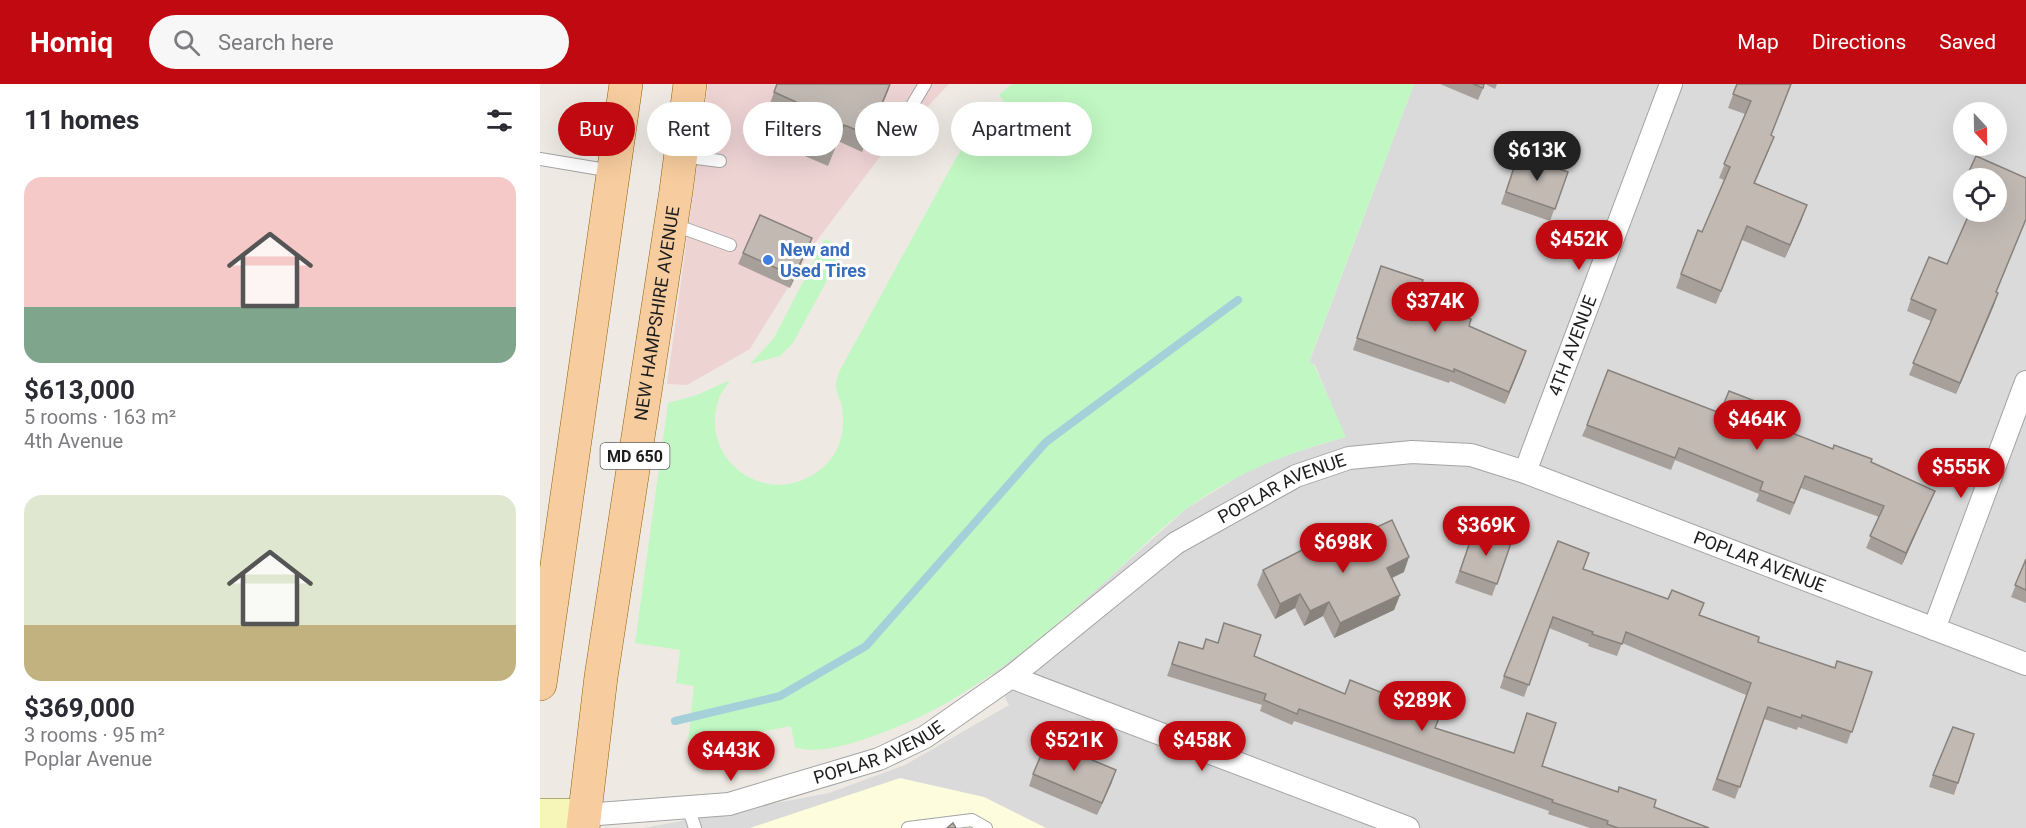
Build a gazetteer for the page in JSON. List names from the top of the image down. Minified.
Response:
{"streets":{"main road":["NEW HAMPSHIRE AVENUE","MD 650"],"street":["4TH AVENUE","POPLAR AVENUE"]},"crossings":[["NEW HAMPSHIRE AVENUE","POPLAR AVENUE"],["4TH AVENUE","POPLAR AVENUE"]],"places":["New and Used Tires"],"north":"bottom","page":{"header":"Homiq","search":"Search here","nav":["Map","Directions","Saved"],"heading":"11 homes","chip":["Buy","Rent","Filters","New","Apartment"],"price":["$613K","$452K","$374K","$464K","$555K","$369K","$698K","$289K","$521K","$458K","$443K"],"list":[{"name":"$613,000","note":"5 rooms · 163 m² · 4th Avenue"},{"name":"$369,000","note":"3 rooms · 95 m² · Poplar Avenue"}]}}
